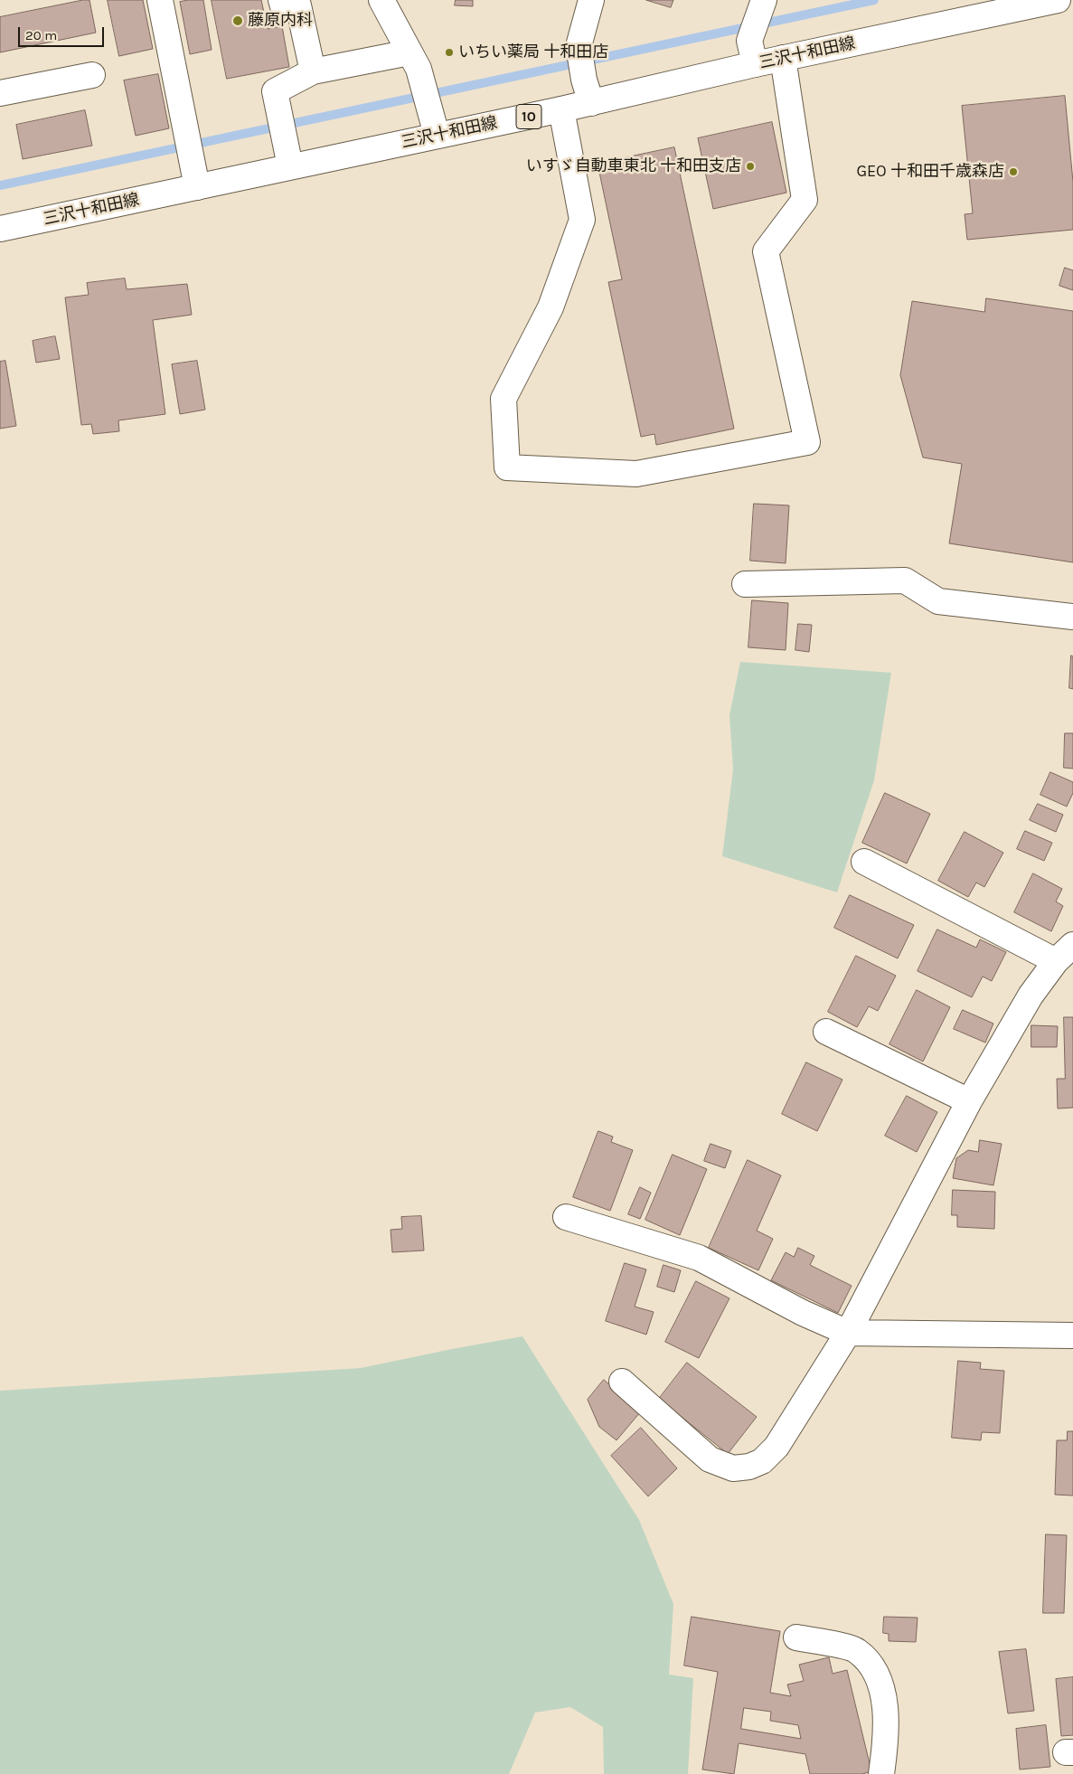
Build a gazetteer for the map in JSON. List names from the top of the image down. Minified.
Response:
{"streets":{"street":["三沢十和田線","10"]},"places":["藤原内科","いちい薬局 十和田店","いすゞ自動車東北 十和田支店","GEO 十和田千歳森店"],"scale_bar":"20 m"}
